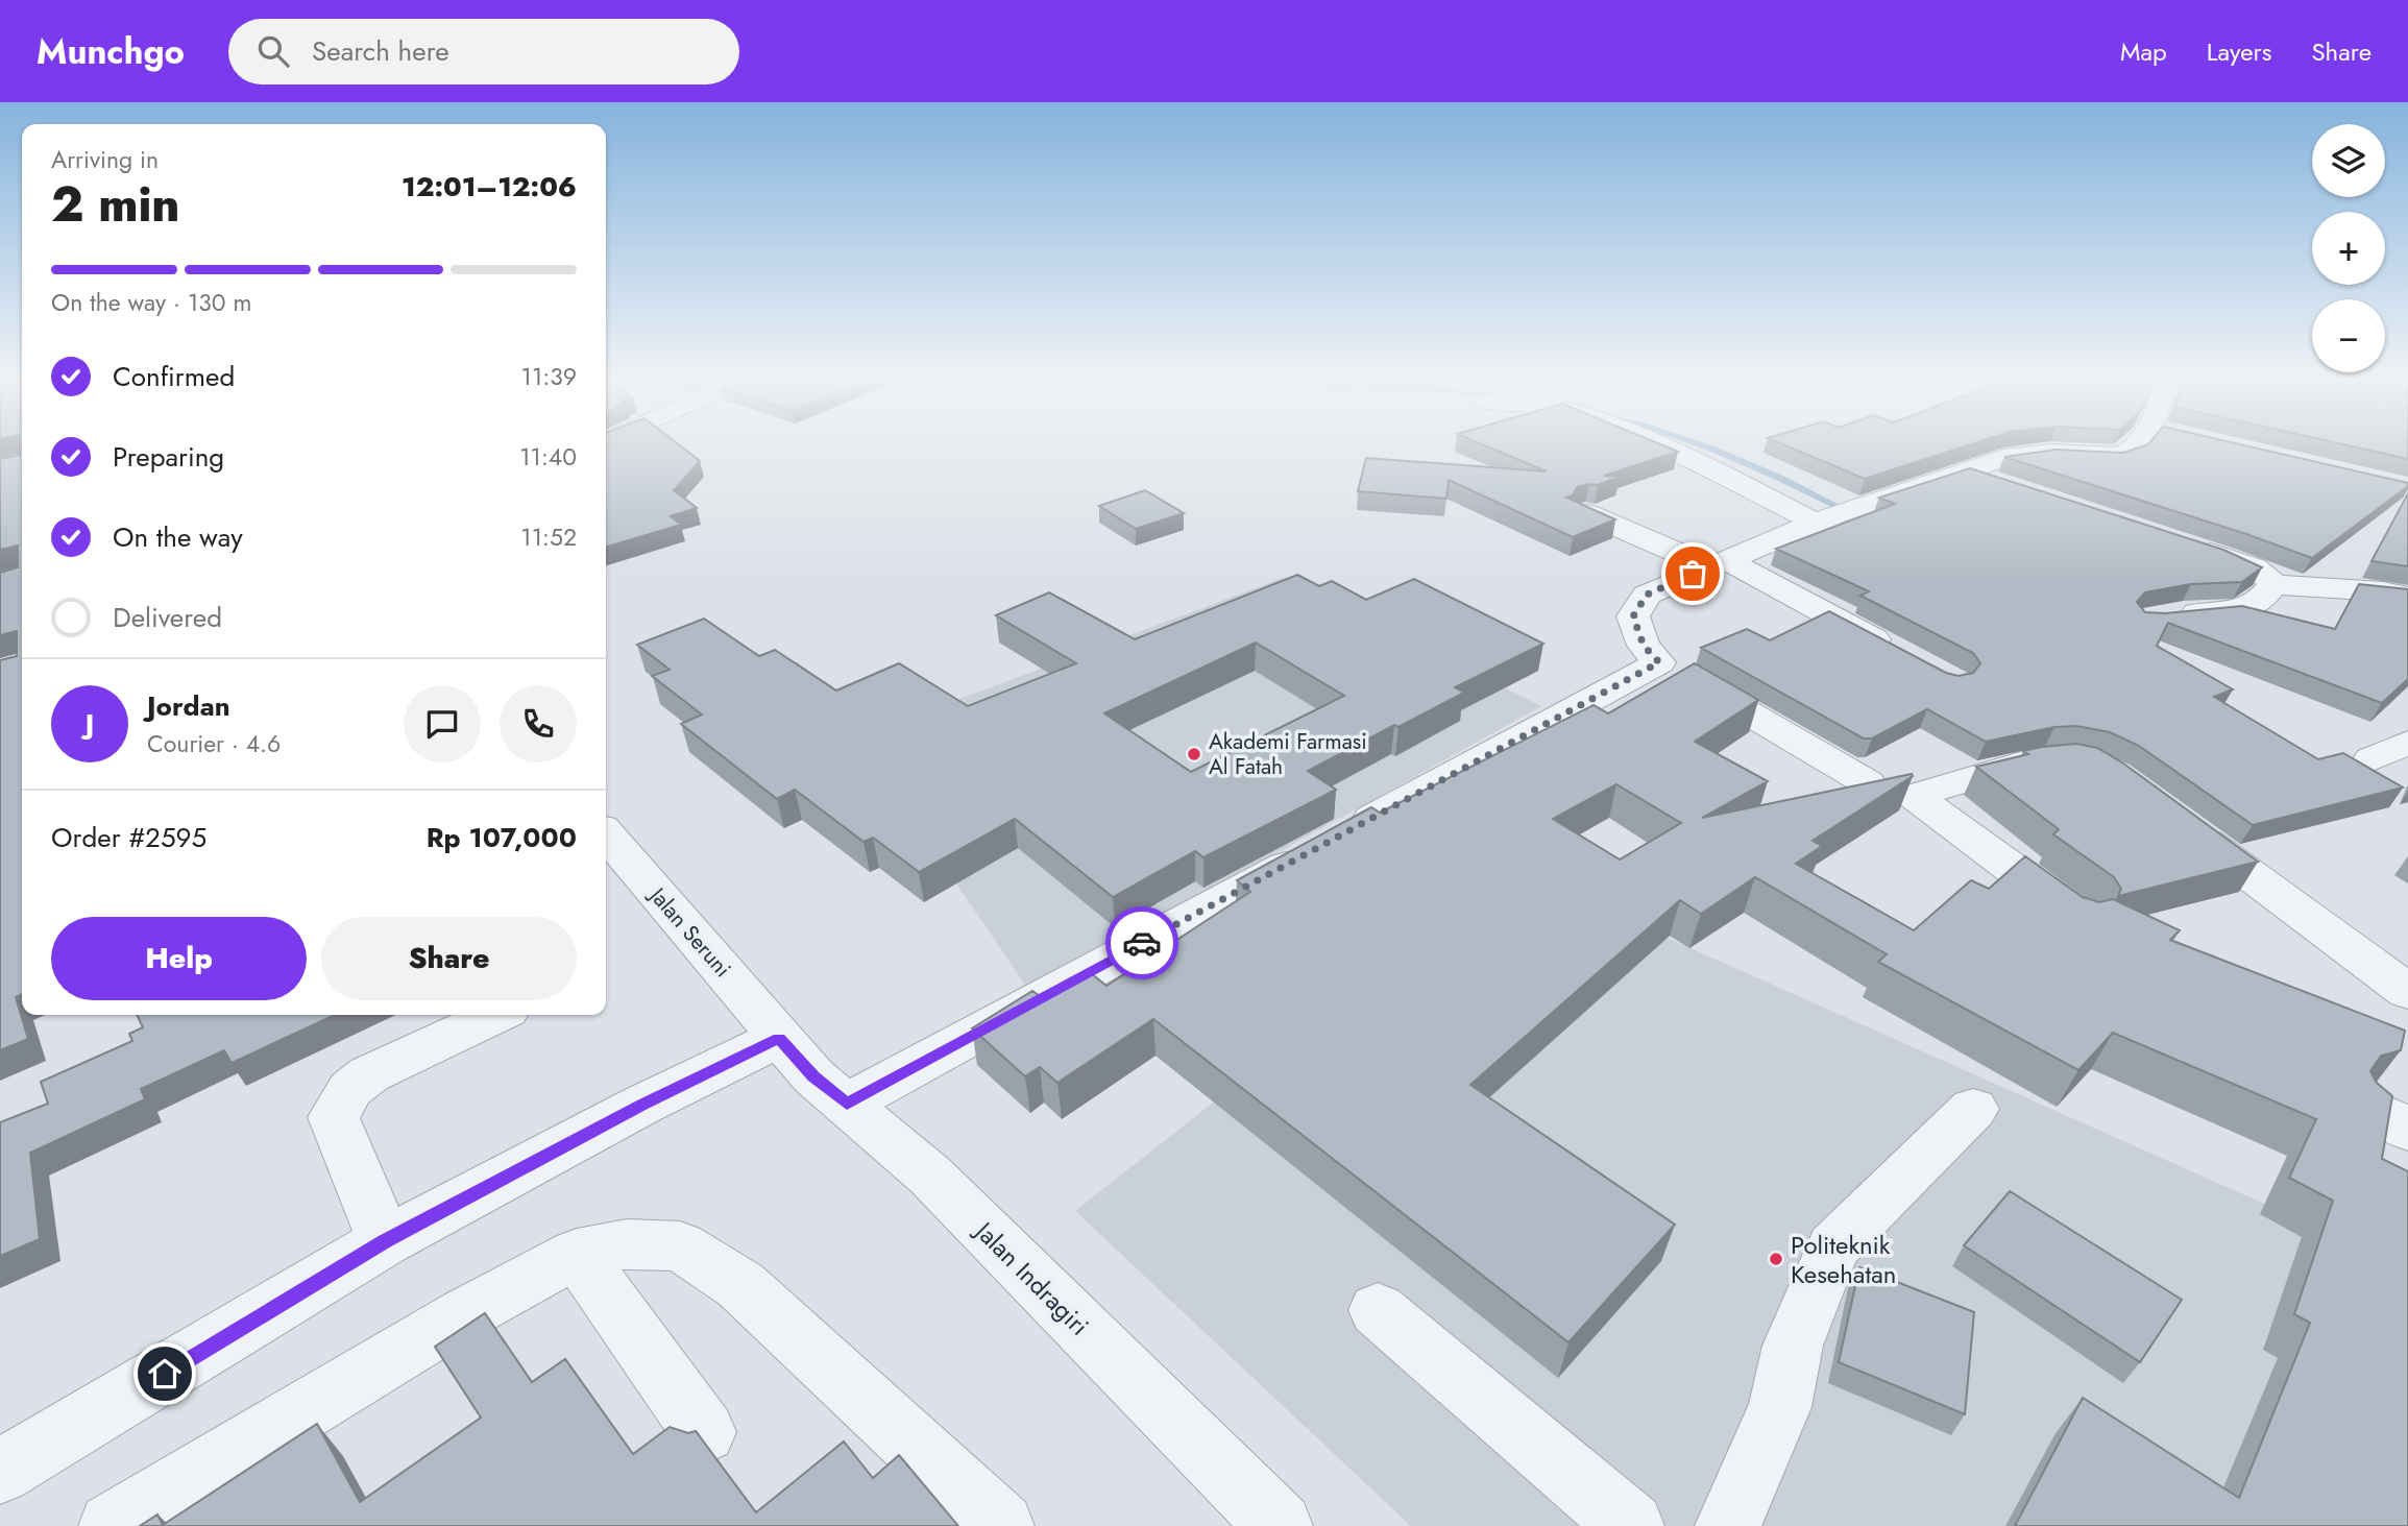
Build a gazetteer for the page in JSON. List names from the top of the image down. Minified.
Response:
{"streets":{"street":["Jalan Seruni","Jalan Indragiri"]},"crossings":[["Jalan Seruni","Jalan Indragiri"]],"places":["Akademi Farmasi Al Fatah","Politeknik Kesehatan"],"page":{"header":"Munchgo","search":"Search here","nav":["Map","Layers","Share"],"map_buttons":["+","−"],"heading":["2 min","Arriving in","12:01–12:06"],"panel":["Jordan","Courier · 4.6","Order #2595","Rp 107,000"],"bar":"On the way · 130 m","list":[["Confirmed","11:39"],["Preparing","11:40"],["On the way","11:52"],"Delivered"],"round":"J","buttons":["Help","Share"]}}
